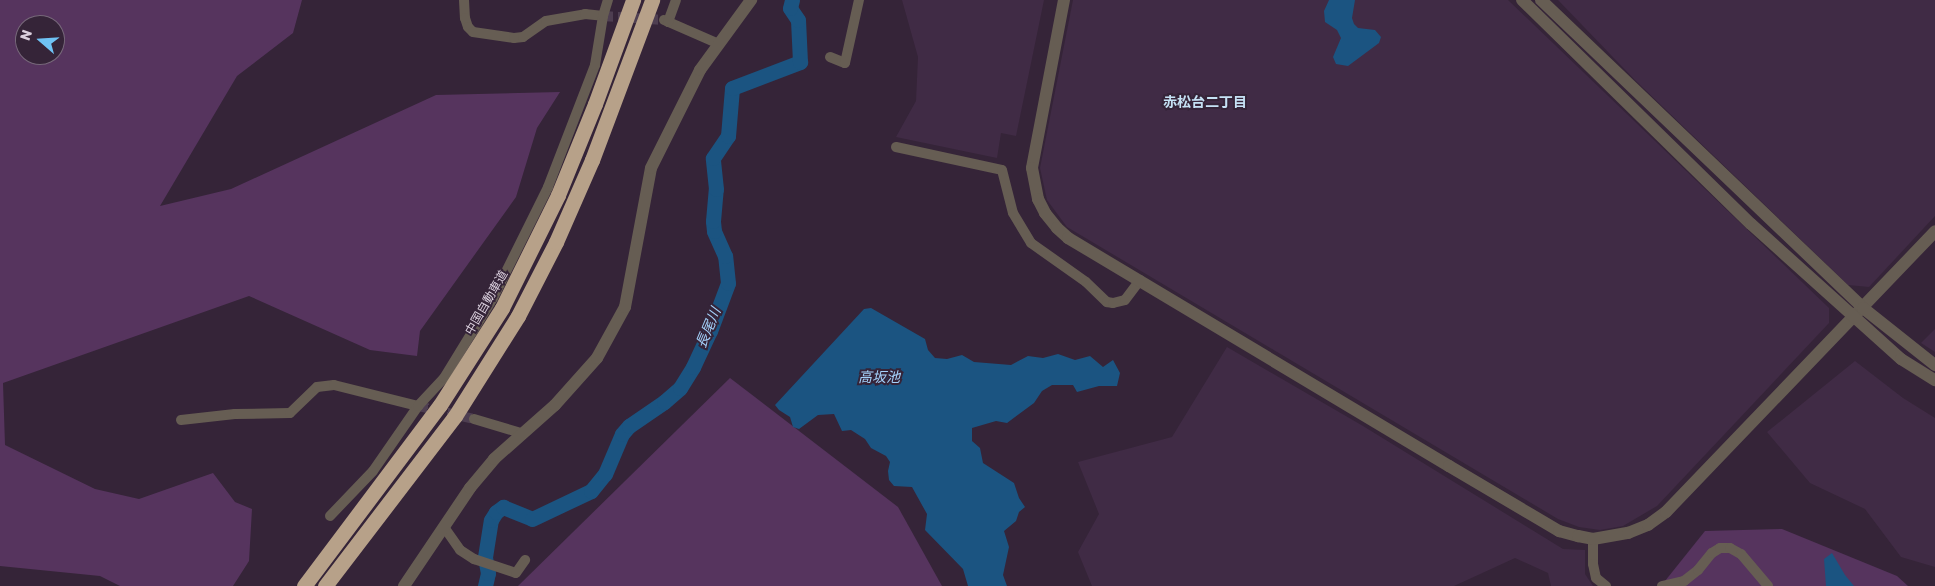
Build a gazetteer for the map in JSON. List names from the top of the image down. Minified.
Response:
{"streets":{"highway":["中国自動車道"]},"districts":["赤松台二丁目"],"water":["長尾川","高坂池"],"north":"left"}
